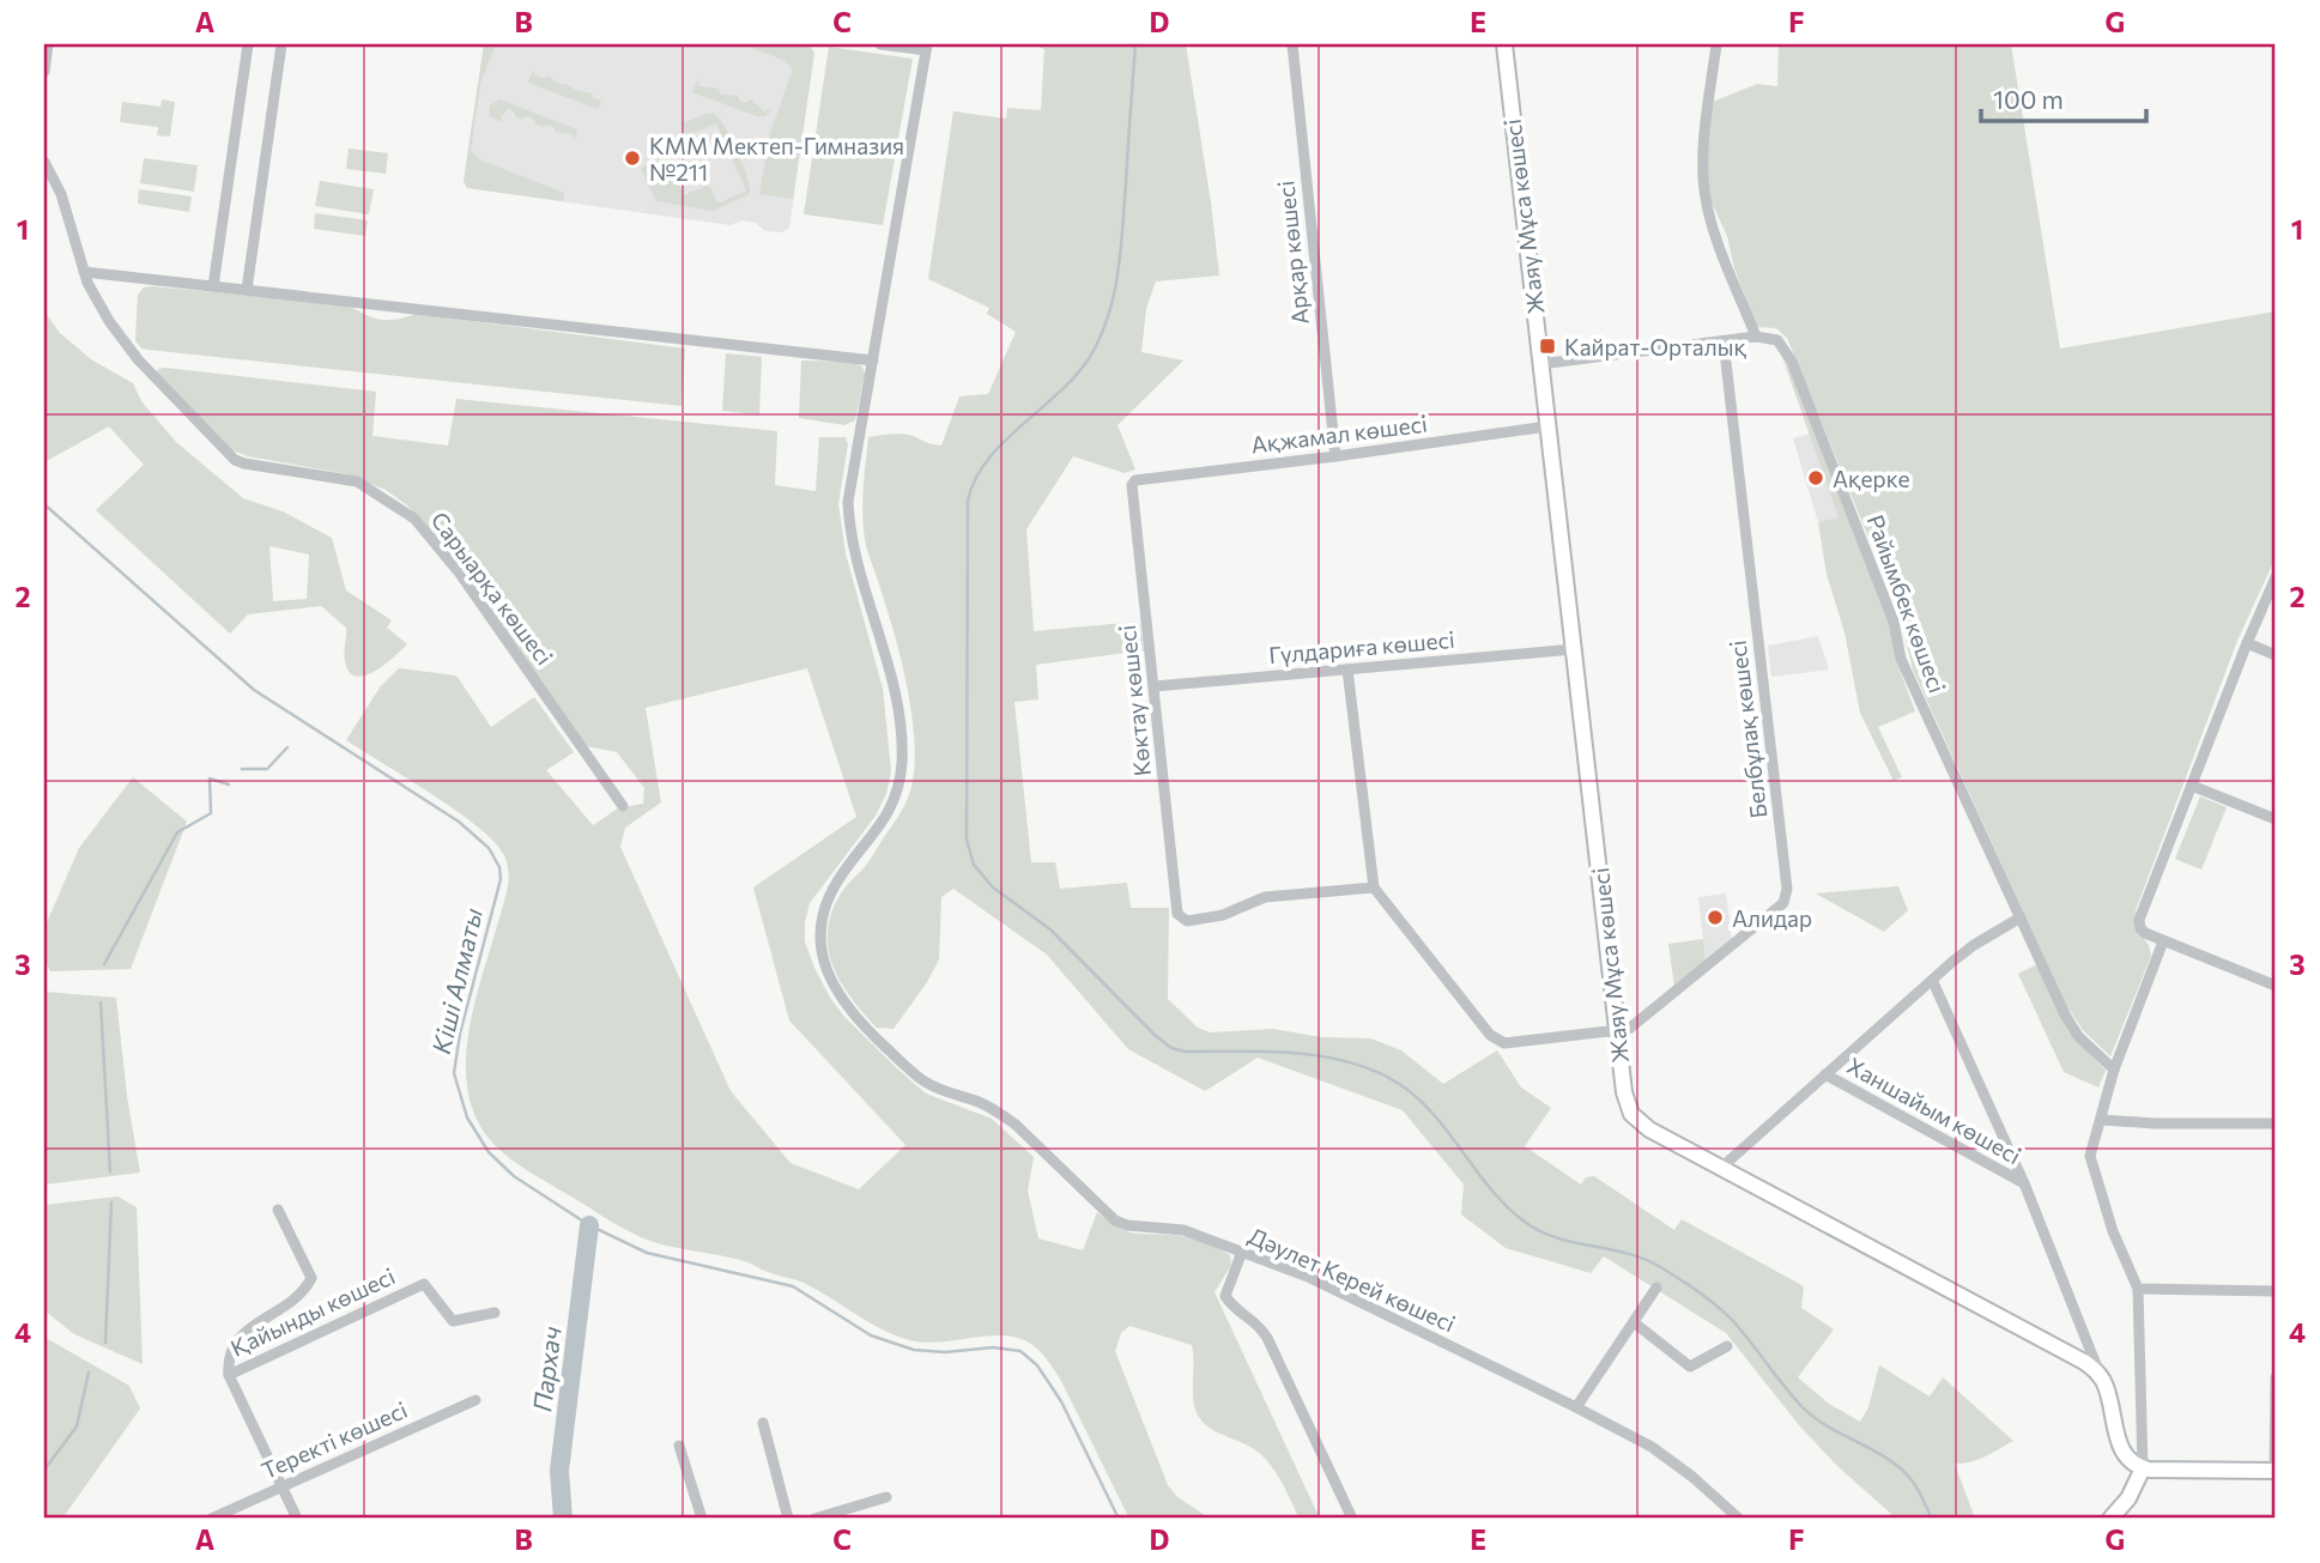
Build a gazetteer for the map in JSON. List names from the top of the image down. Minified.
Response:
{"streets":{"street":["Жаяу Мұса көшесі","Арқар көшесі","Ақжамал көшесі","Сарыарқа көшесі","Райымбек көшесі","Гүлдариға көшесі","Көктау көшесі","Белбұлақ көшесі","Ханшайым көшесі","Дәулет Керей көшесі","Қайынды көшесі","Теректі көшесі"]},"crossings":[["Жаяу Мұса көшесі","Ақжамал көшесі"],["Жаяу Мұса көшесі","Гүлдариға көшесі"],["Жаяу Мұса көшесі","Белбұлақ көшесі"],["Жаяу Мұса көшесі","Ханшайым көшесі"],["Арқар көшесі","Ақжамал көшесі"],["Ақжамал көшесі","Көктау көшесі"],["Гүлдариға көшесі","Көктау көшесі"]],"water":["Кіші Алматы","Пархач"],"places":{"other":["КММ Мектеп-Гимназия №211","Ақерке","Алидар"],"transit":["Кайрат-Орталық"]},"scale_bar":"100 m","grid":{"columns":["A","B","C","D","E","F","G"],"rows":["1","2","3","4"]}}
